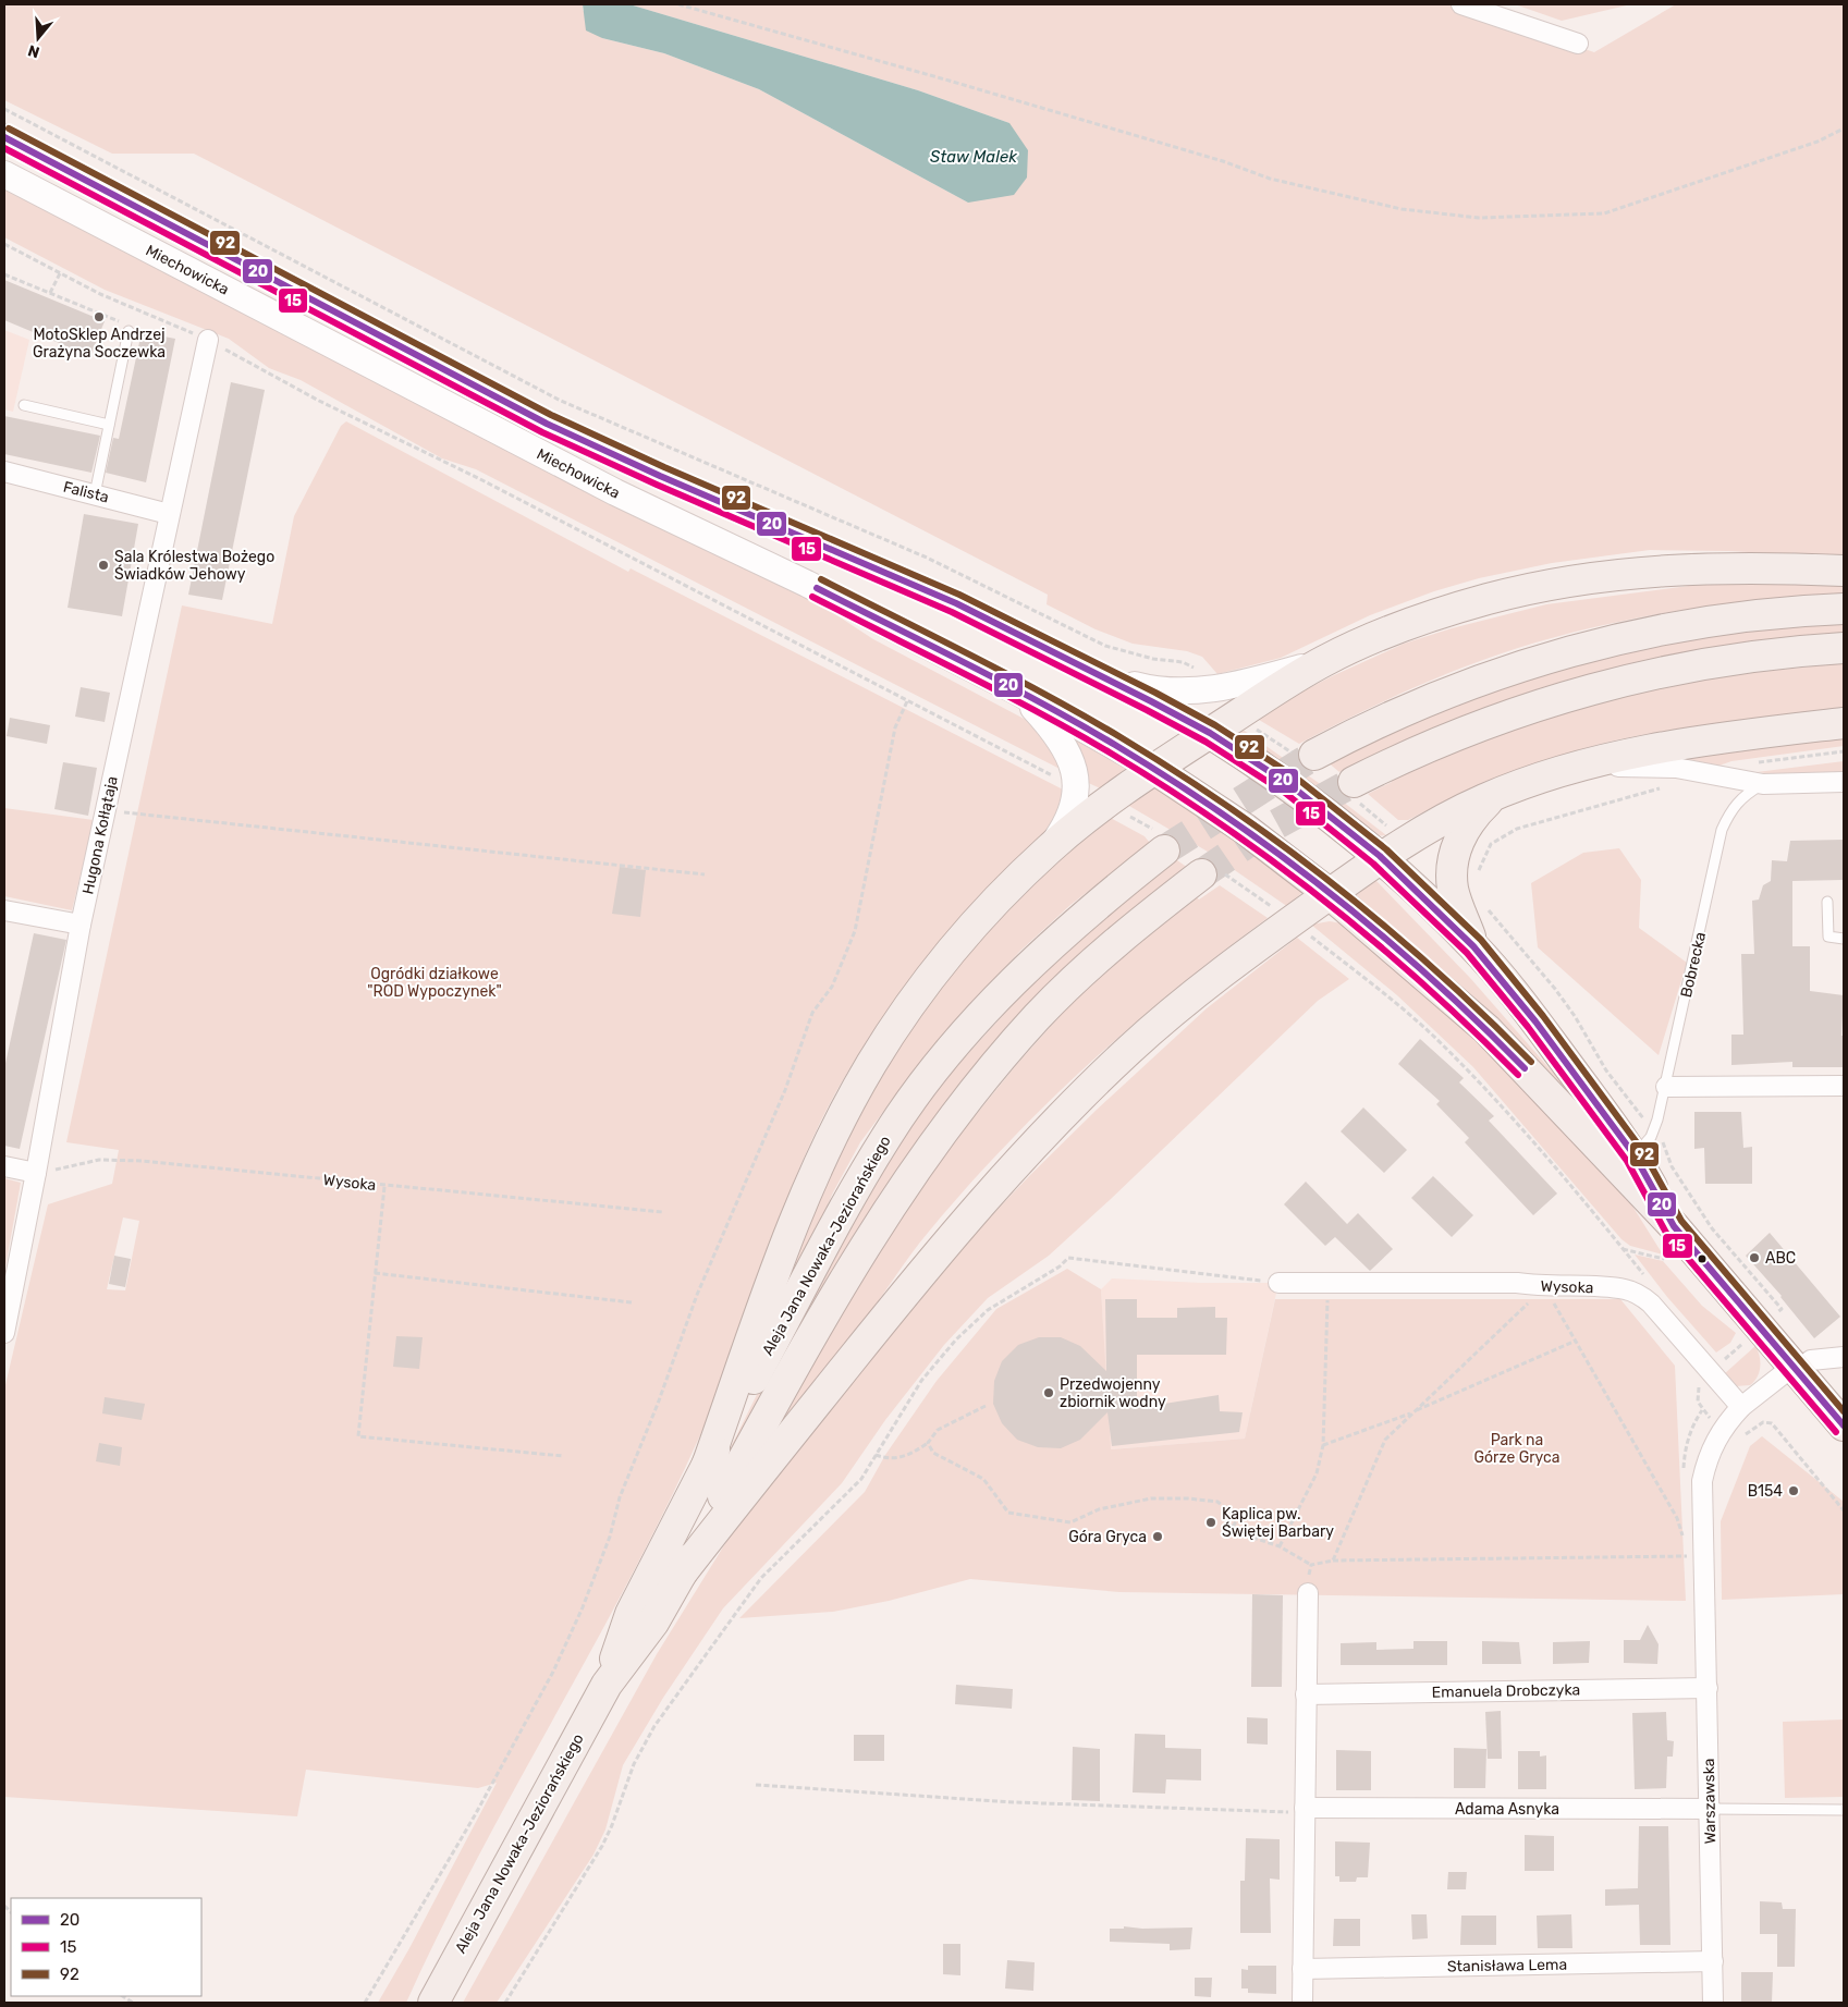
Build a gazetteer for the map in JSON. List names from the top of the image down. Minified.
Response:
{"streets":{"main road":["Miechowicka","Aleja Jana Nowaka-Jeziorańskiego"],"street":["Falista","Hugona Kołłątaja","Wysoka","Emanuela Drobczyka","Warszawska","Adama Asnyka","Stanisława Lema"],"lane":["Bobrecka"]},"crossings":[["Falista","Hugona Kołłątaja"],["Hugona Kołłątaja","Wysoka"],["Wysoka","Warszawska"],["Emanuela Drobczyka","Warszawska"],["Warszawska","Adama Asnyka"],["Warszawska","Stanisława Lema"]],"water":["Staw Malek"],"parks":["Ogródki działkowe \"ROD Wypoczynek\"","Park na Górze Gryca"],"places":["MotoSklep Andrzej Grażyna Soczewka","Sala Królestwa Bożego Świadków Jehowy","ABC","Przedwojenny zbiornik wodny","B154","Kaplica pw. Świętej Barbary","Góra Gryca"],"lines":["transit line 92","transit line 20","transit line 15"],"legend":["20","15","92"],"north":"bottom"}
